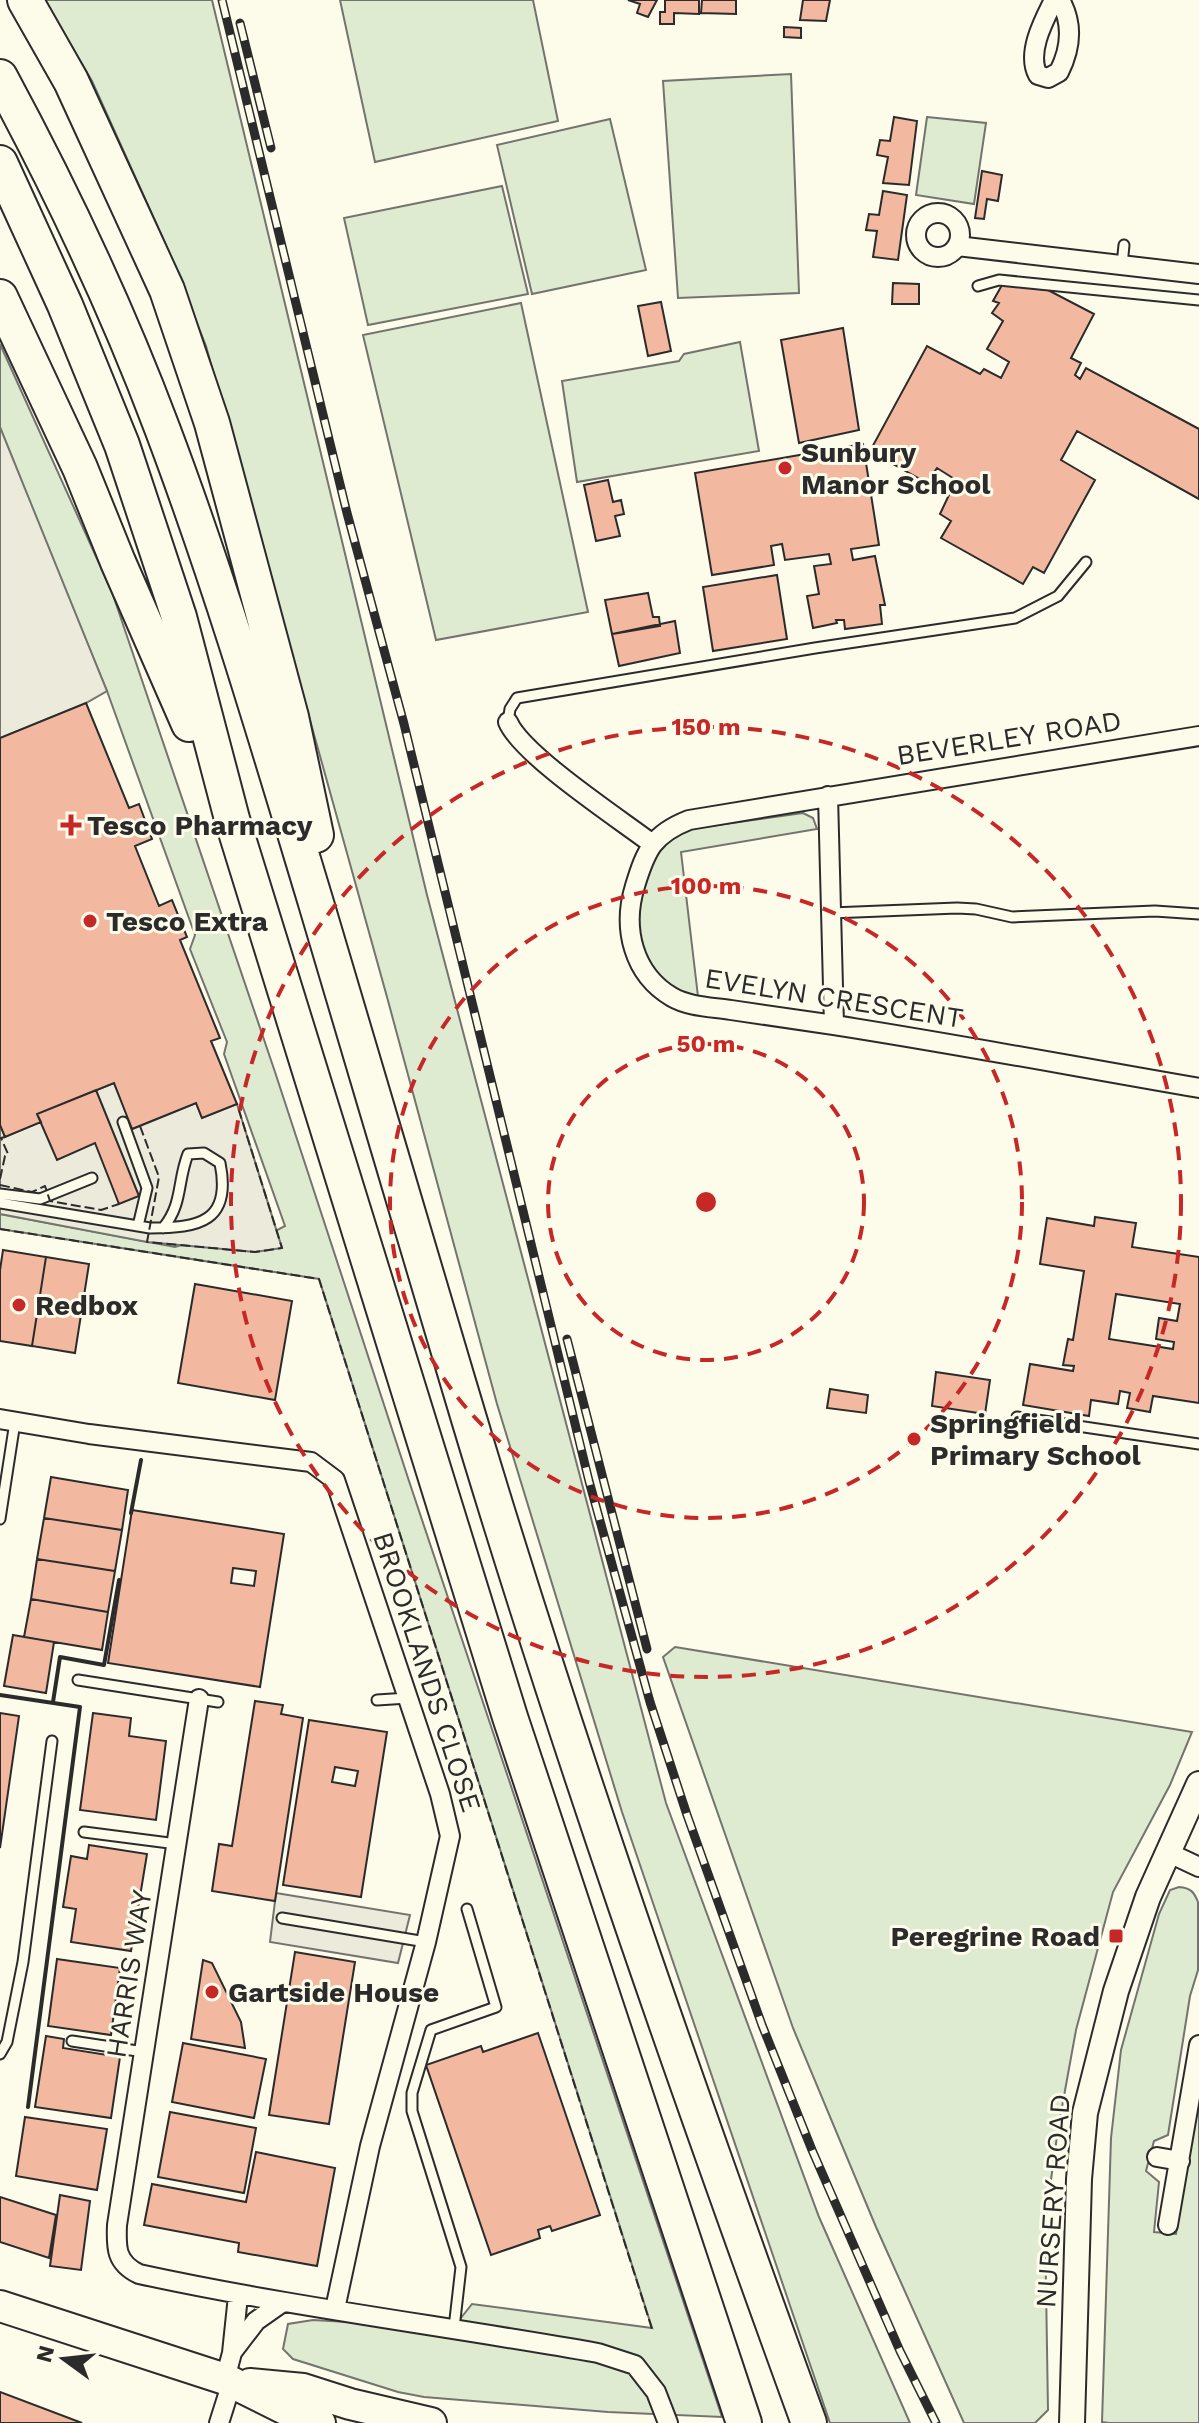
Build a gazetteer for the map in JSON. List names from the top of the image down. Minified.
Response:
{"streets":{"street":["BEVERLEY ROAD","EVELYN CRESCENT","BROOKLANDS CLOSE","HARRIS WAY","NURSERY ROAD"]},"places":{"other":["Sunbury Manor School","Tesco Extra","Redbox","Springfield Primary School","Gartside House"],"health":["Tesco Pharmacy"],"transit":["Peregrine Road"]},"north":"left","rings":["150 m","100 m","50 m"]}
